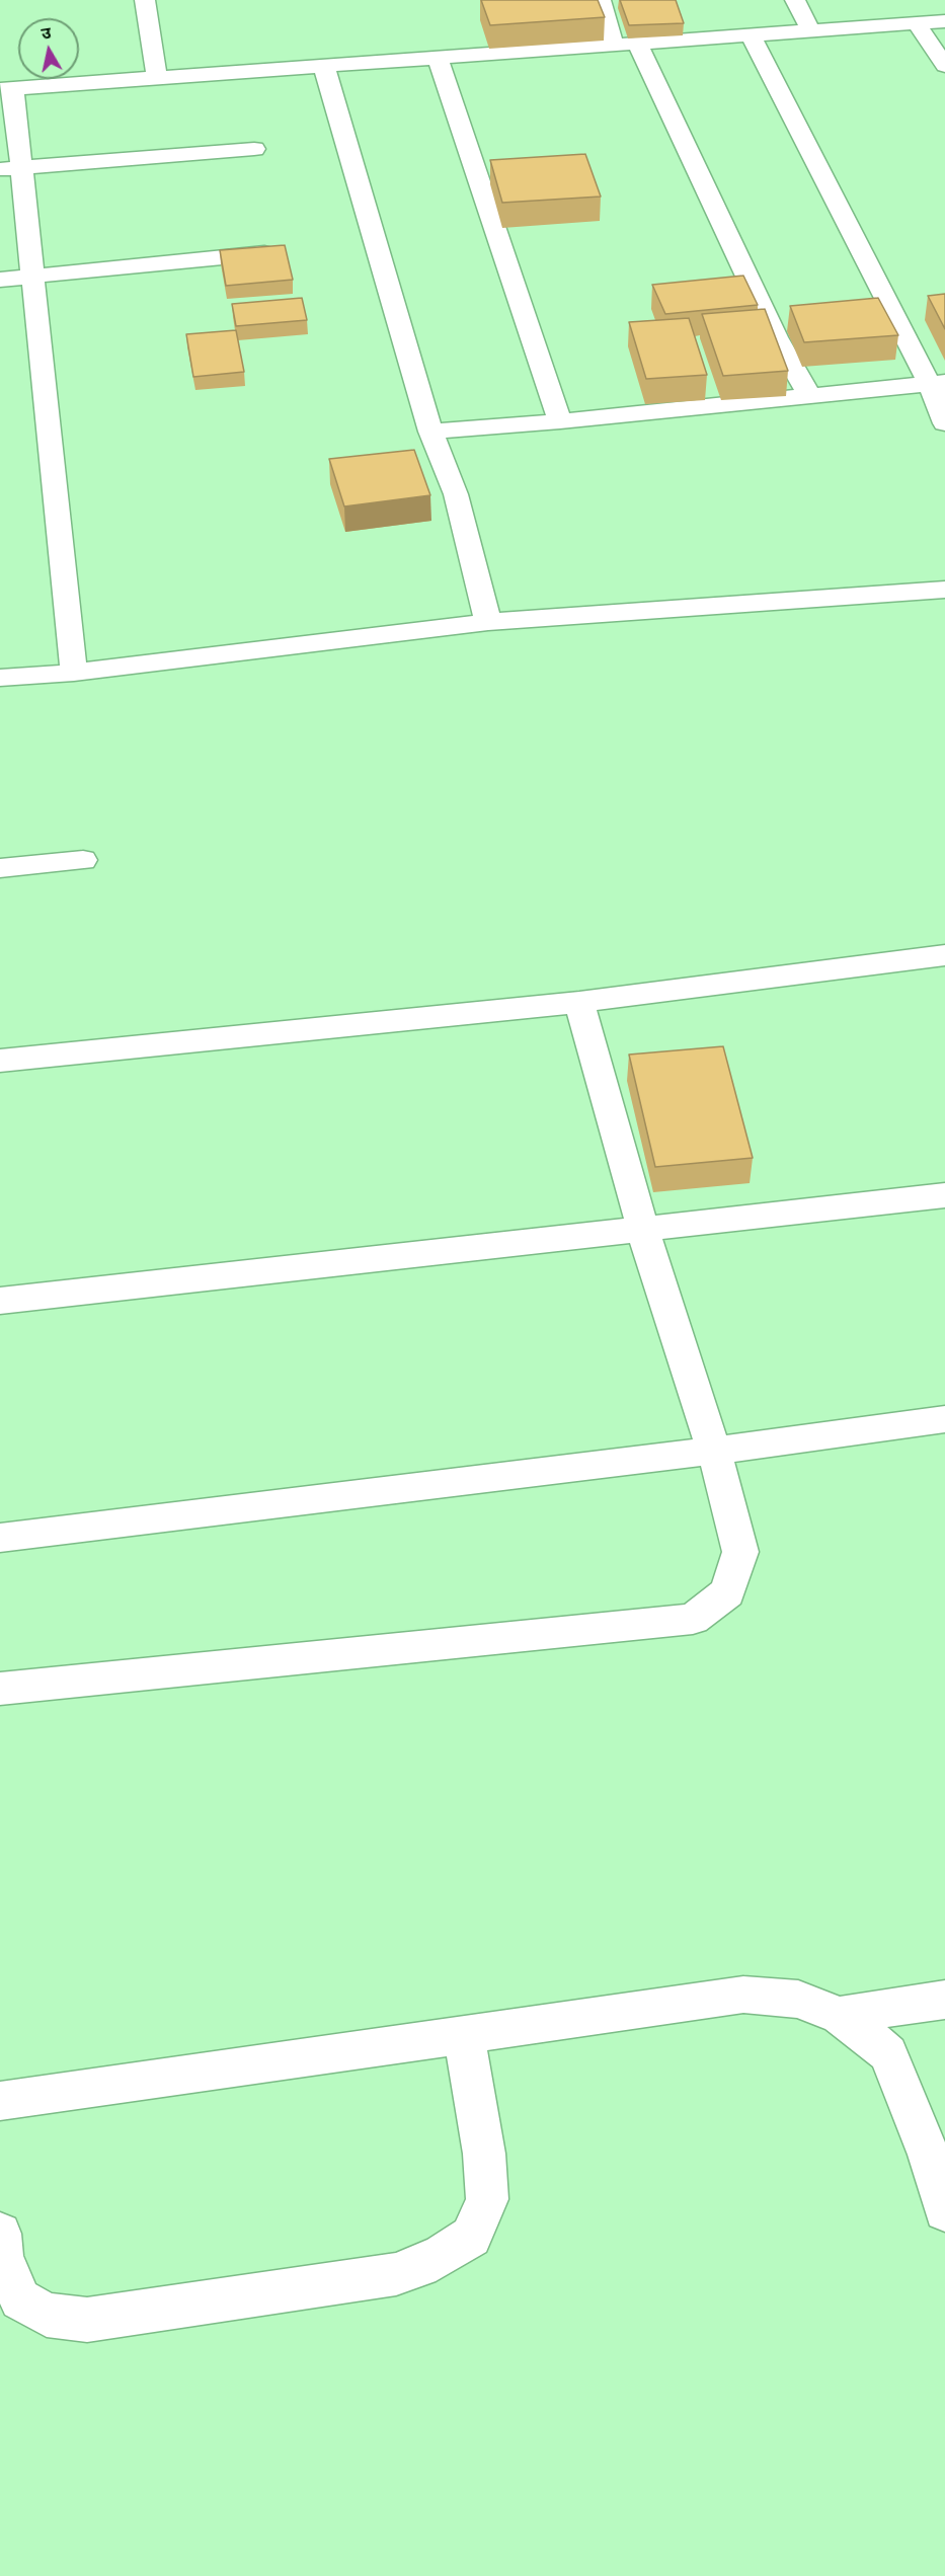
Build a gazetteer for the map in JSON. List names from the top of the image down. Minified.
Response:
{"north":"top"}
